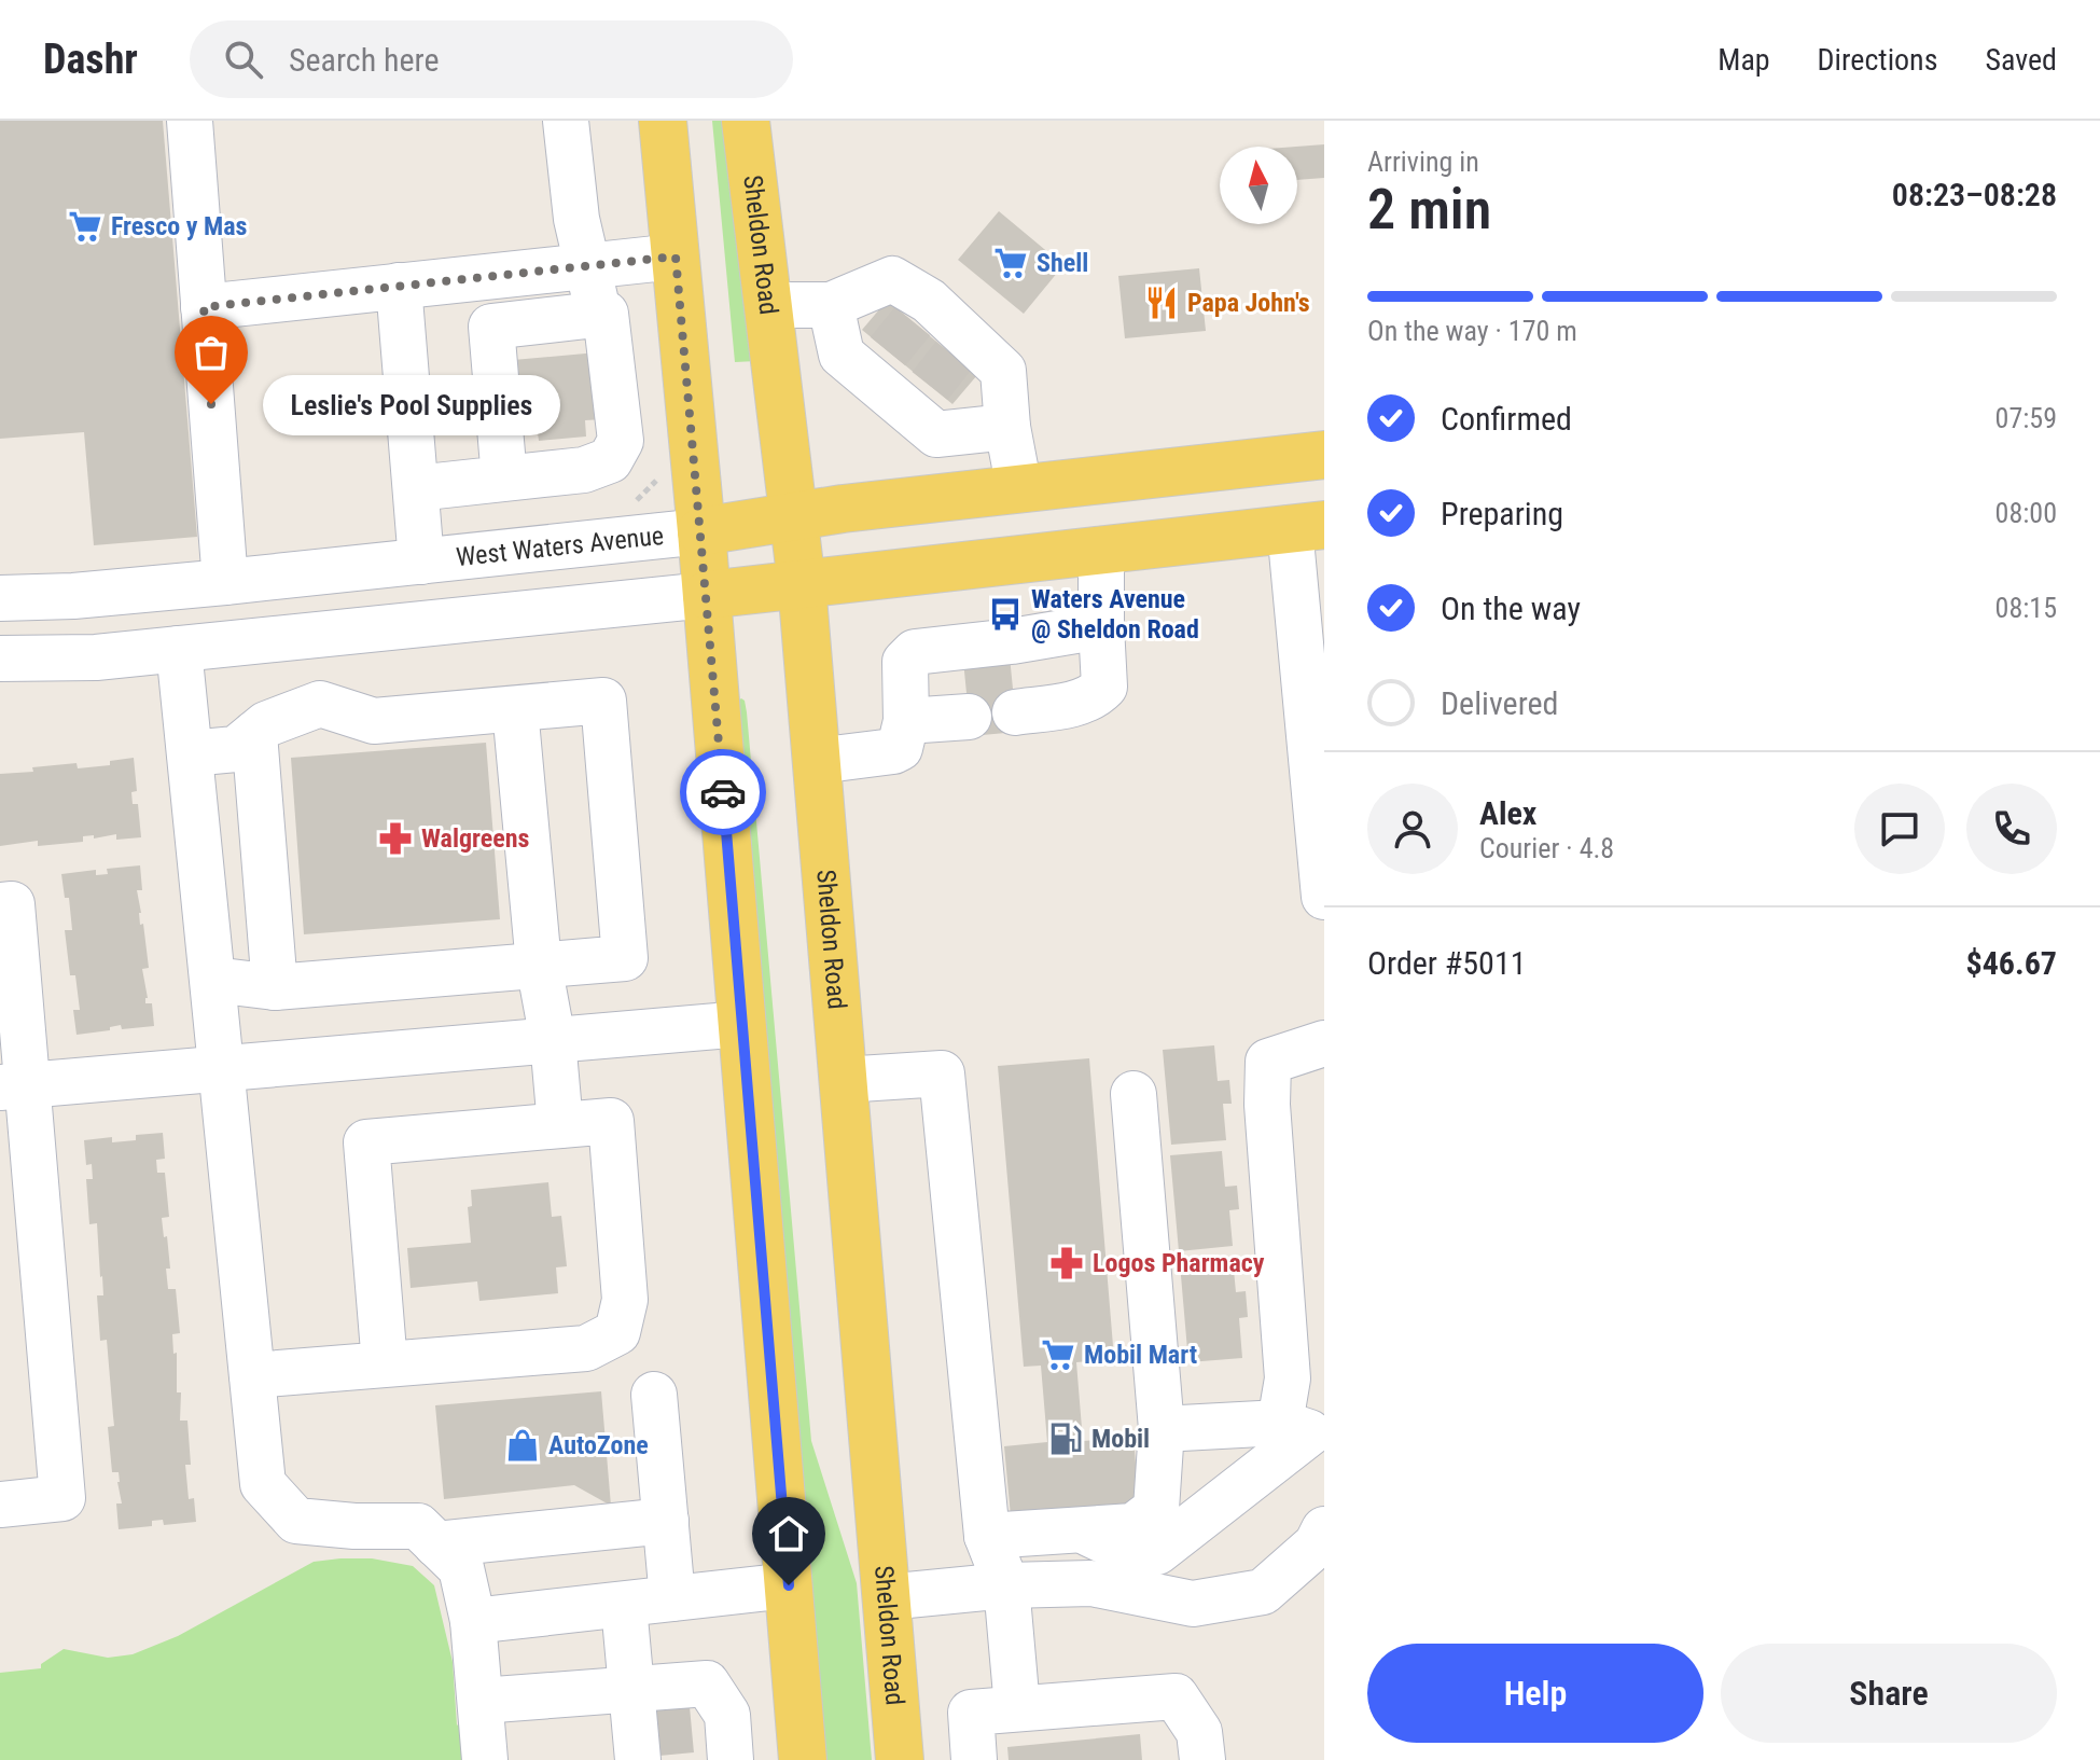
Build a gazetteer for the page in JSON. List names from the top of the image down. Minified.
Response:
{"streets":{"main road":["Sheldon Road","West Waters Avenue"]},"crossings":[["Sheldon Road","West Waters Avenue"]],"places":{"supermarket":["Fresco y Mas","Shell","Mobil Mart"],"restaurant":["Papa John's"],"other":["Leslie's Pool Supplies"],"bus stop":["Waters Avenue @ Sheldon Road"],"pharmacy":["Walgreens","Logos Pharmacy"],"fuel station":["Mobil"],"shop":["AutoZone"]},"north":"top","page":{"header":"Dashr","search":"Search here","nav":["Map","Directions","Saved"],"heading":["2 min","Arriving in","08:23–08:28"],"panel":["Alex","Courier · 4.8","Order #5011","$46.67"],"bar":"On the way · 170 m","list":[["Confirmed","07:59"],["Preparing","08:00"],["On the way","08:15"],"Delivered"],"bubble":"Leslie's Pool Supplies","buttons":["Help","Share"]}}
